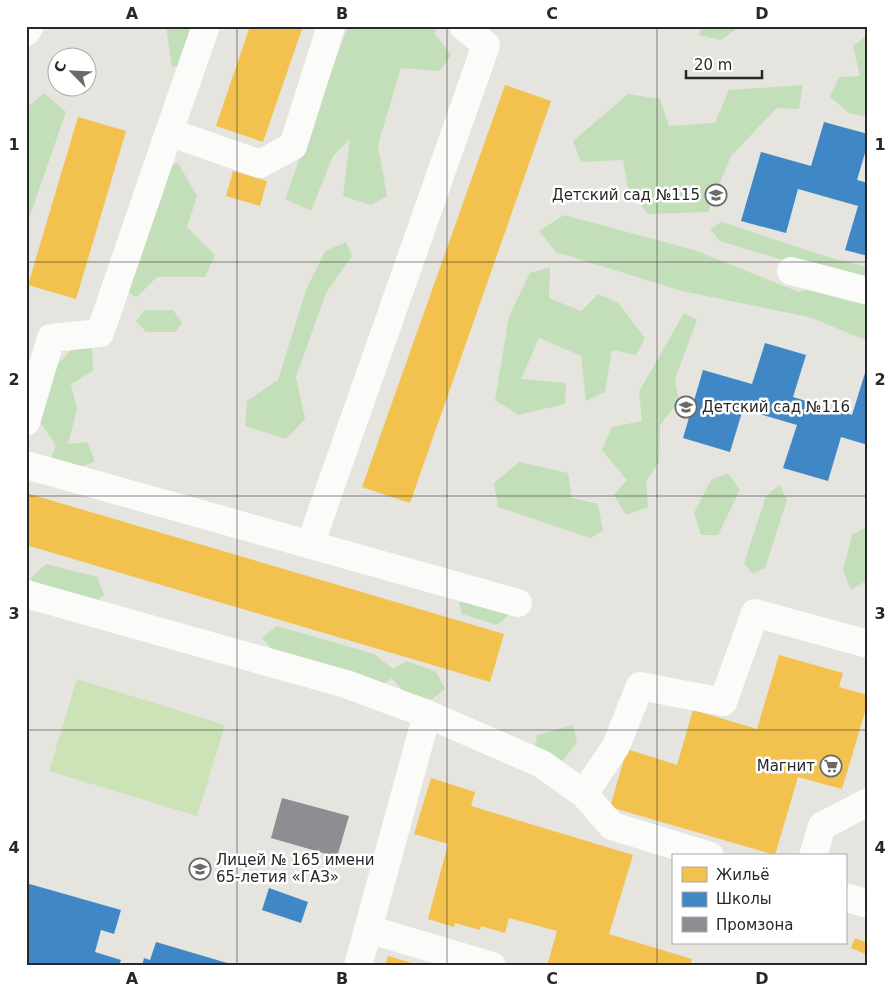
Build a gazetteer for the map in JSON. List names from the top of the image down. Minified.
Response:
{"places":{"school or university":["Детский сад №115","Детский сад №116","Лицей № 165 имени 65-летия «ГАЗ»"],"supermarket":["Магнит"]},"legend":["Жильё","Школы","Промзона"],"scale_bar":"20 m","north":"top left","grid":{"columns":["A","B","C","D"],"rows":["1","2","3","4"]}}
